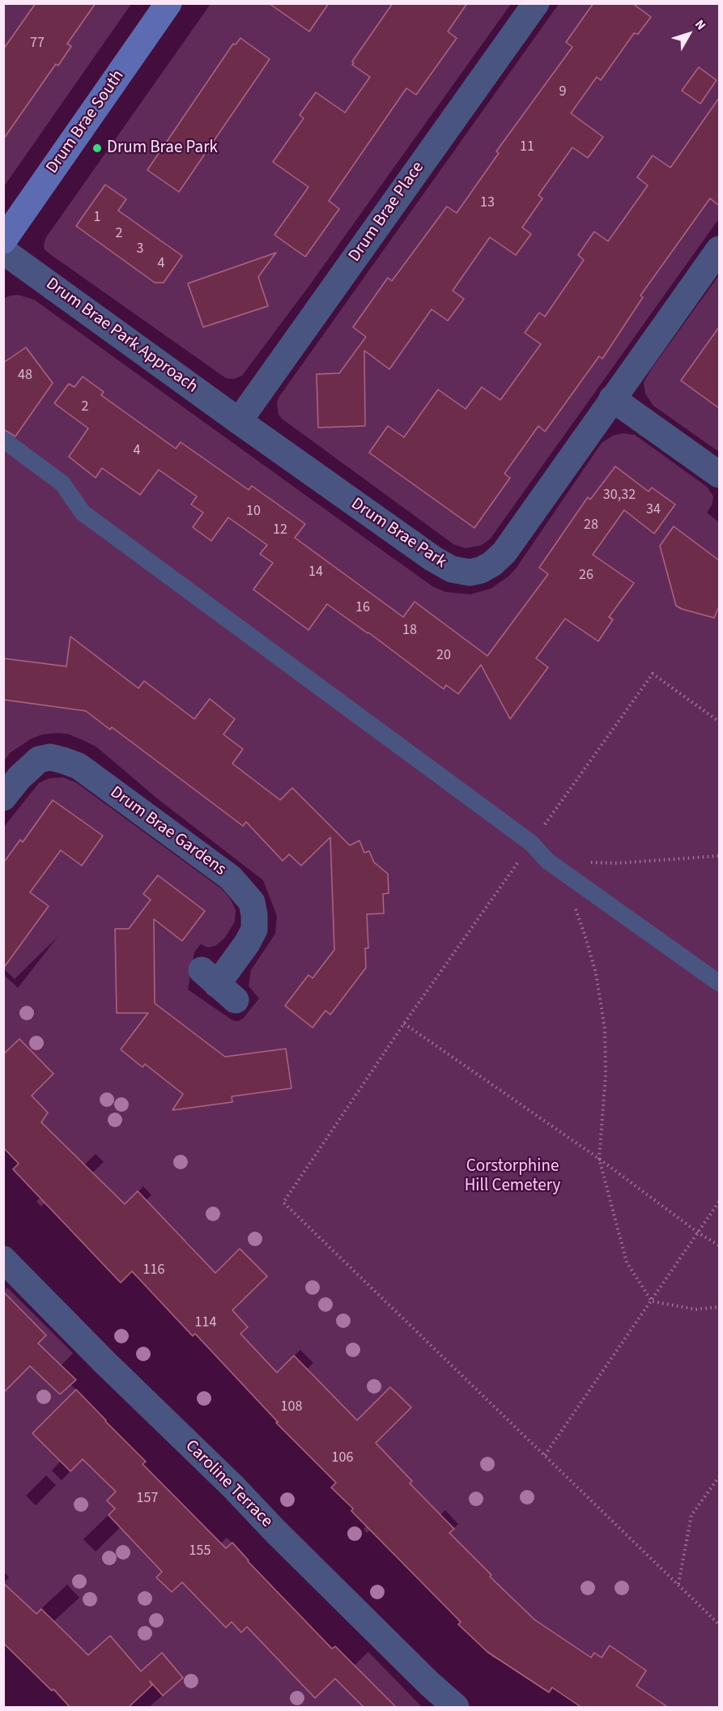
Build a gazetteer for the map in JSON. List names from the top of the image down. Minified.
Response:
{"streets":{"main road":["Drum Brae South"],"street":["Drum Brae Place","Drum Brae Park Approach","Drum Brae Park","Drum Brae Gardens","Caroline Terrace"]},"crossings":[["Drum Brae Place","Drum Brae Park Approach"],["Drum Brae Place","Drum Brae Park"],["Drum Brae Park Approach","Drum Brae Park"]],"parks":["Corstorphine Hill Cemetery"],"places":["Drum Brae Park"],"house_numbers":["77","9","11","13","1","2","3","4","48","2","4","30,32","34","10","28","12","14","26","16","18","20","116","114","108","106","157","155"],"north":"top right"}
